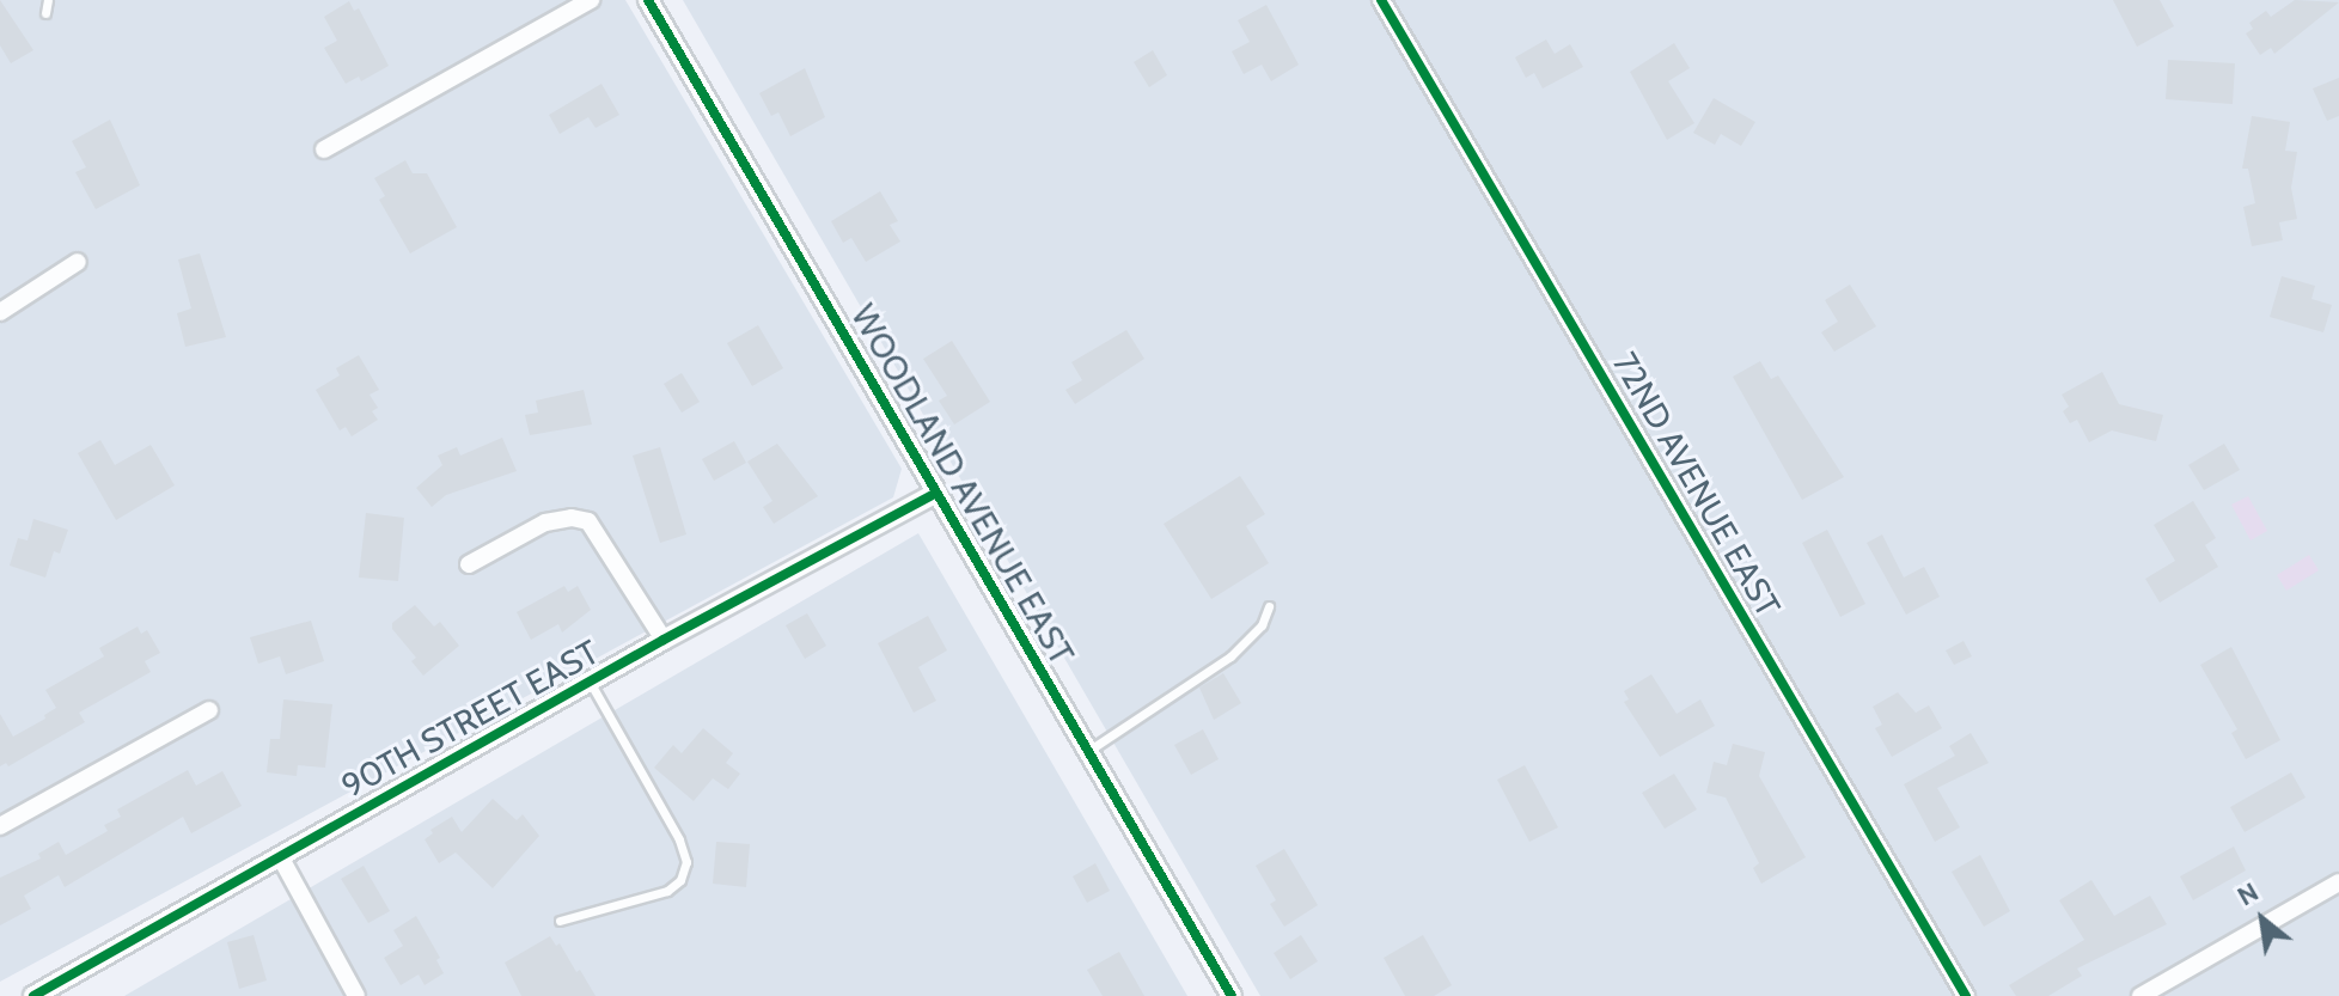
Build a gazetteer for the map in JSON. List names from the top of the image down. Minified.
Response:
{"streets":{"street":["WOODLAND AVENUE EAST","72ND AVENUE EAST","90TH STREET EAST"]},"crossings":[["WOODLAND AVENUE EAST","90TH STREET EAST"]],"north":"top left"}
